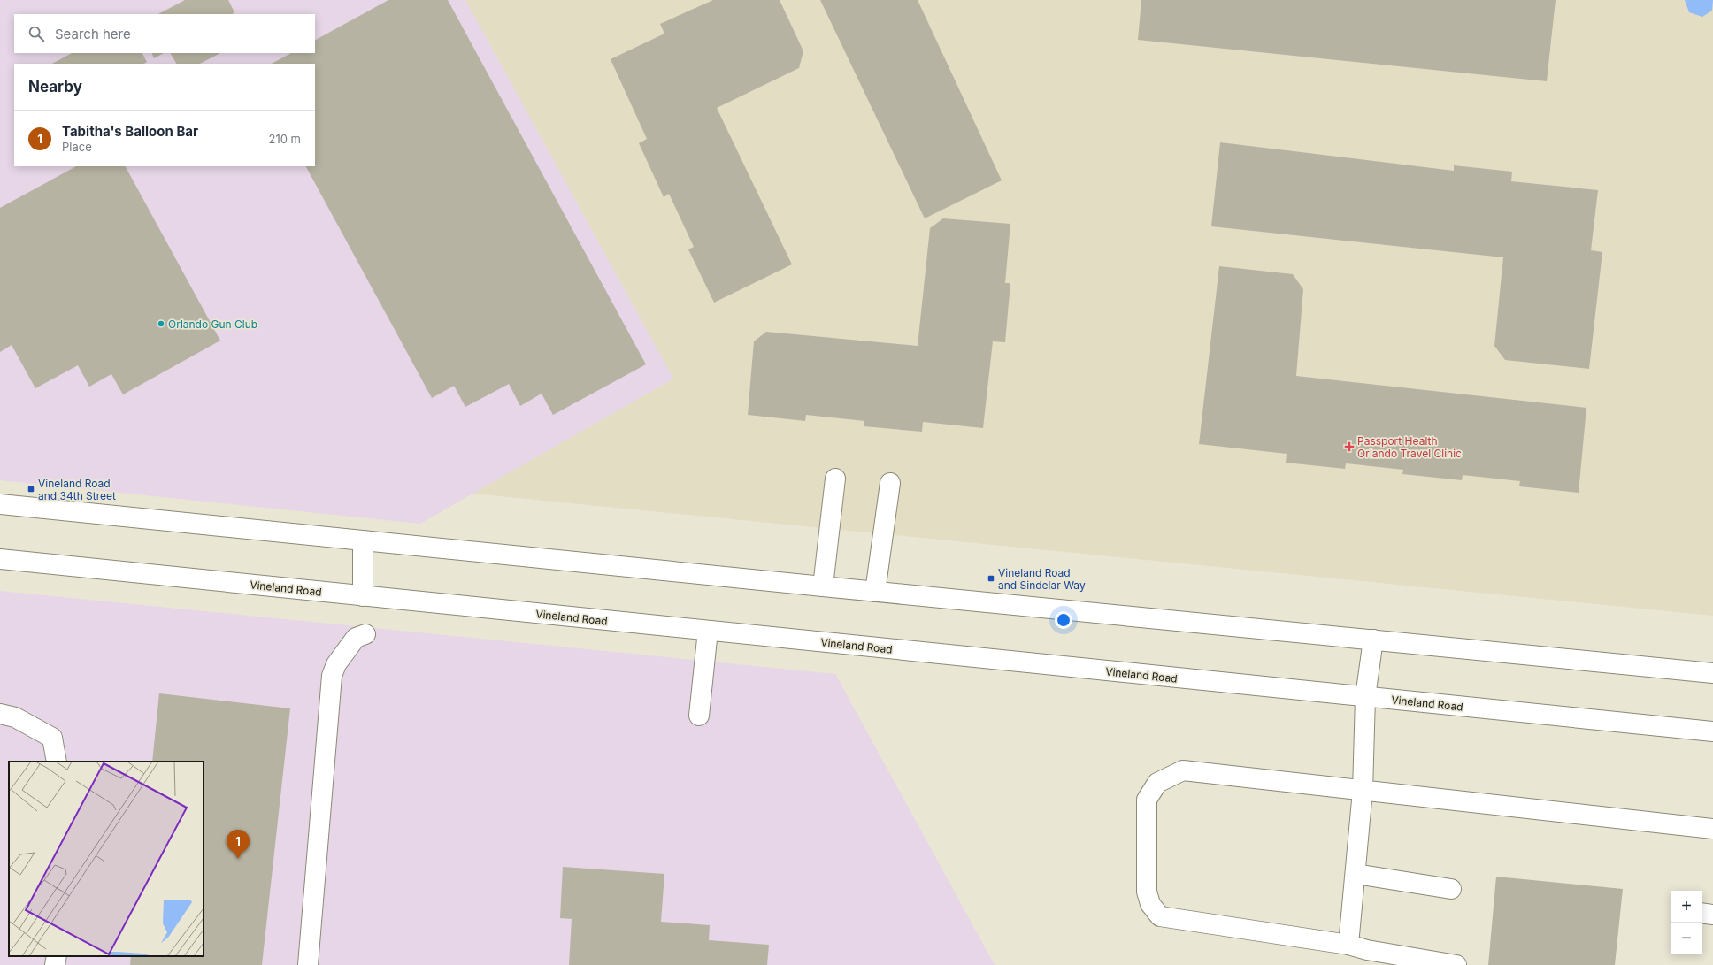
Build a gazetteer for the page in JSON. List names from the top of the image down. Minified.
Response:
{"streets":{"street":["Vineland Road"]},"places":{"other":["Orlando Gun Club"],"health":["Passport Health Orlando Travel Clinic"],"transit":["Vineland Road and 34th Street","Vineland Road and Sindelar Way"]},"page":{"search":"Search here","heading":"Nearby","list":[{"mark":"1","name":"Tabitha's Balloon Bar","note":"Place","value":"210 m"}],"pins":"1","map_buttons":["+","−"]}}
